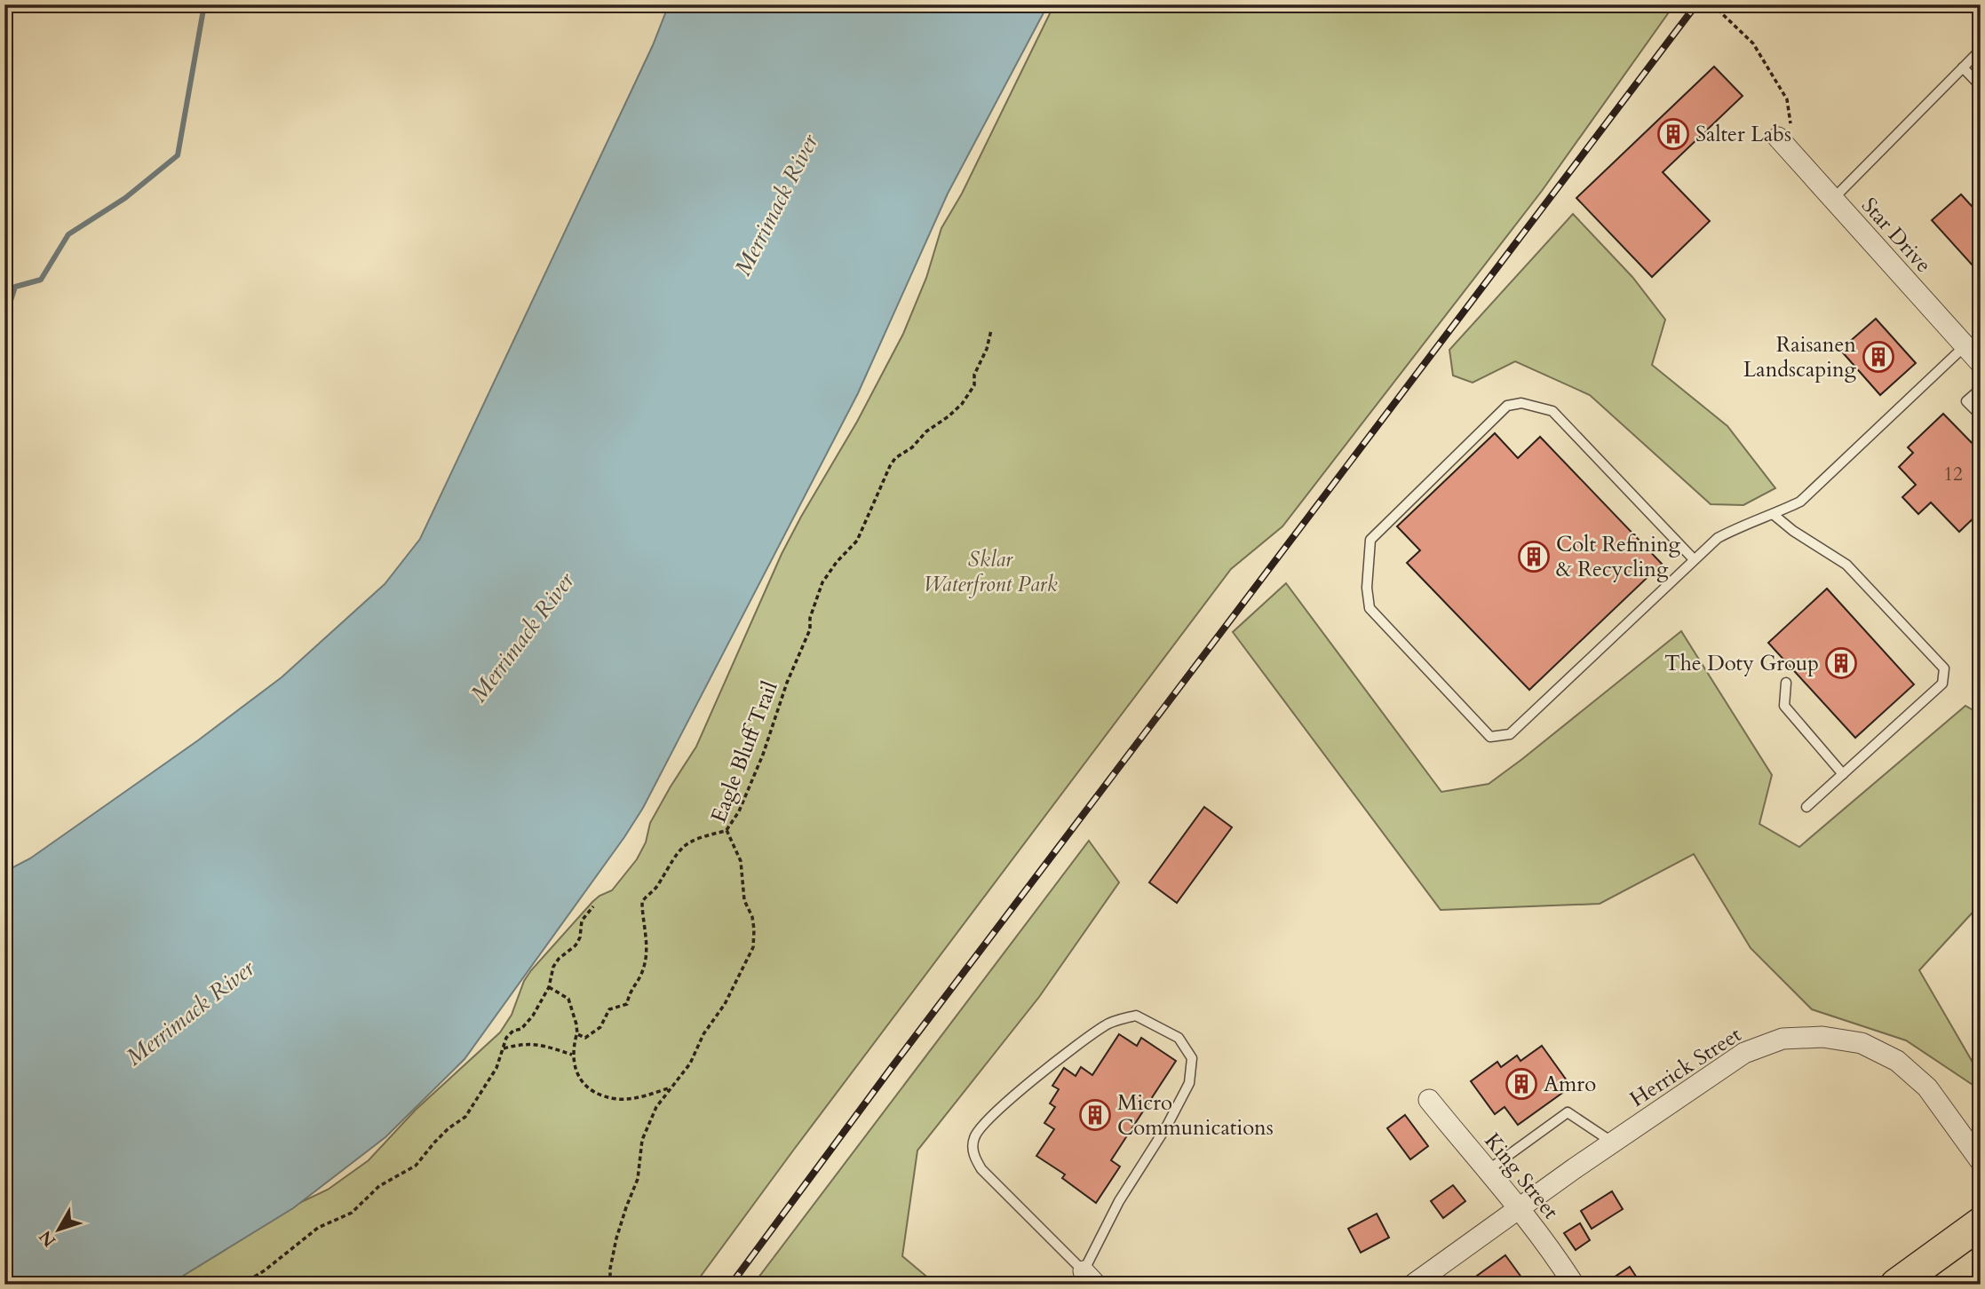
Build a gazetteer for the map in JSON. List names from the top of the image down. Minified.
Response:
{"streets":{"street":["Star Drive","Herrick Street","King Street"],"path":["Eagle Bluff Trail"]},"crossings":[["Herrick Street","King Street"]],"water":["Merrimack River"],"parks":["Sklar Waterfront Park"],"places":{"building":["Salter Labs","Raisanen Landscaping","Colt Refining & Recycling","The Doty Group","Amro","Micro Communications"]},"house_numbers":["12"],"north":"bottom left"}
